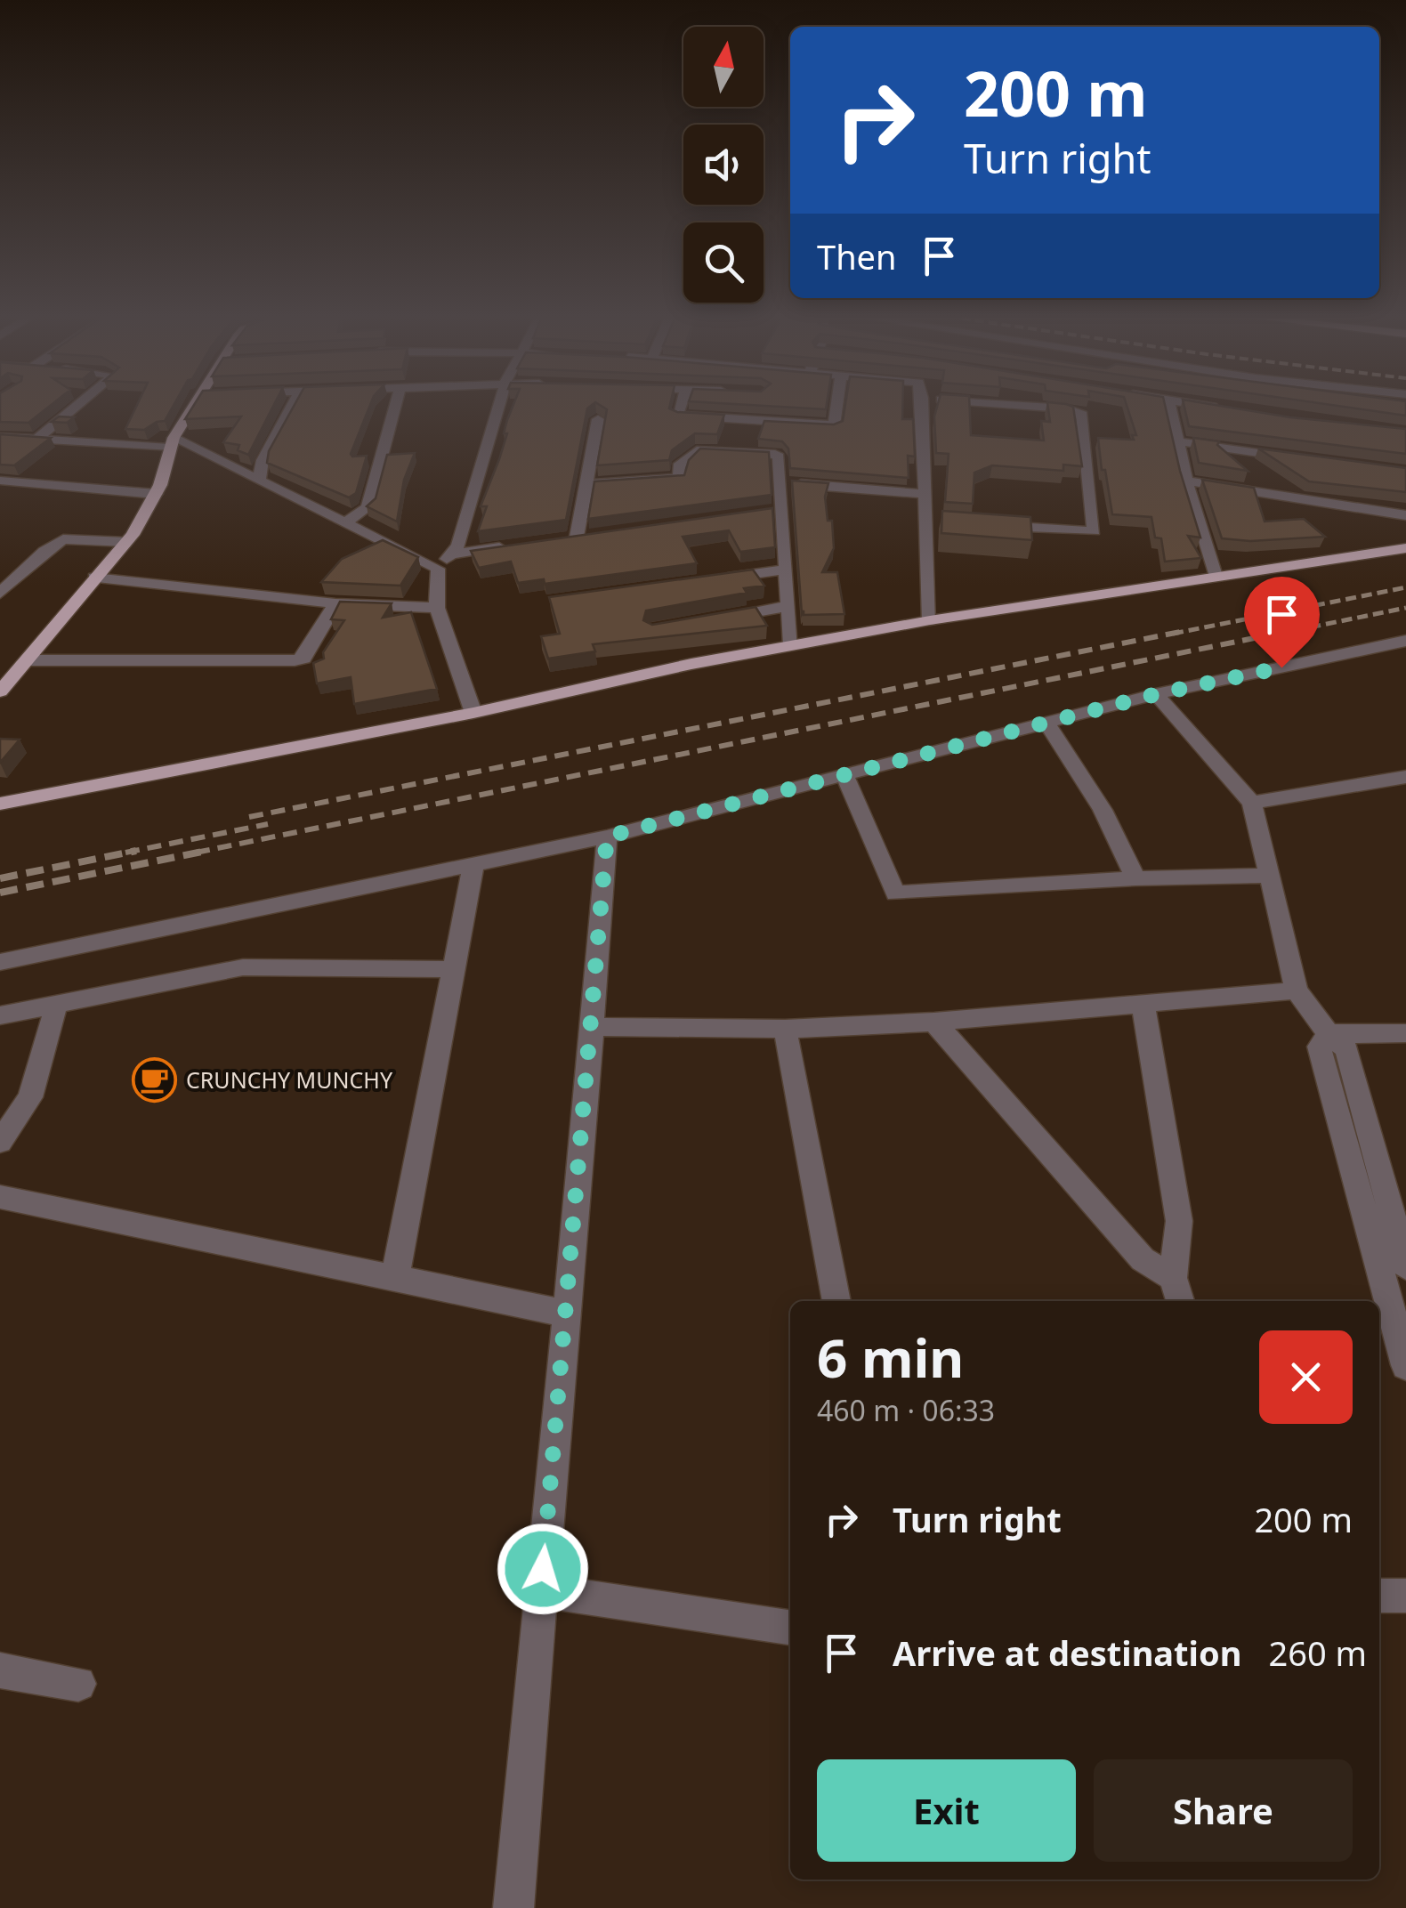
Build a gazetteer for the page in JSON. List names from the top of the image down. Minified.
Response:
{"places":{"cafe":["CRUNCHY MUNCHY"]},"north":"top","page":{"turn":["200 m","Turn right"],"then":"Then","heading":["6 min","460 m · 06:33"],"list":[{"name":"Turn right","value":"200 m"},{"name":"Arrive at destination","value":"260 m"}],"buttons":["Exit","Share"]}}
